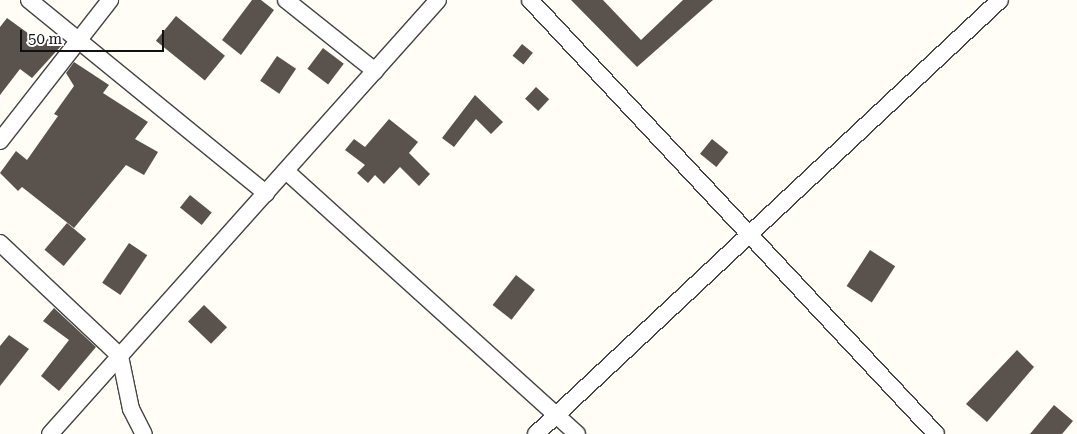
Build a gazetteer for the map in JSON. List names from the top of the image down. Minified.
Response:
{"scale_bar":"50 m"}
